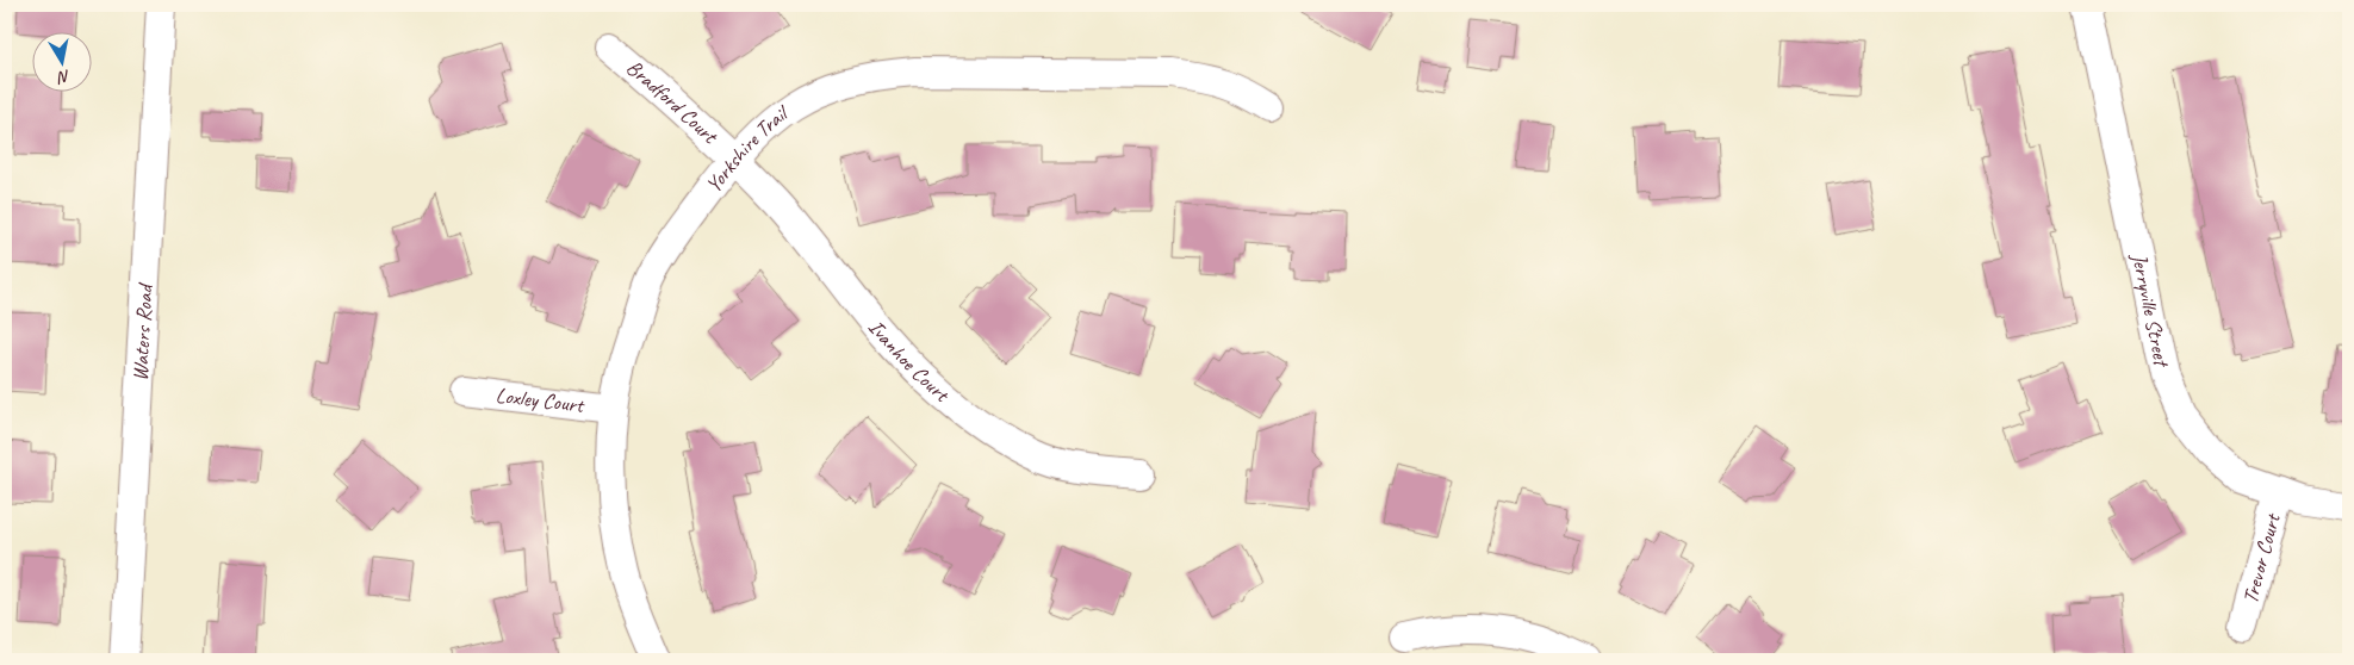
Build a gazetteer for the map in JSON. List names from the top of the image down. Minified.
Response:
{"streets":{"street":["Bradford Court","Yorkshire Trail","Jerryville Street","Waters Road","Ivanhoe Court","Loxley Court","Trevor Court"]},"crossings":[["Bradford Court","Yorkshire Trail"],["Bradford Court","Ivanhoe Court"],["Yorkshire Trail","Ivanhoe Court"],["Yorkshire Trail","Loxley Court"],["Jerryville Street","Trevor Court"]],"north":"bottom"}
